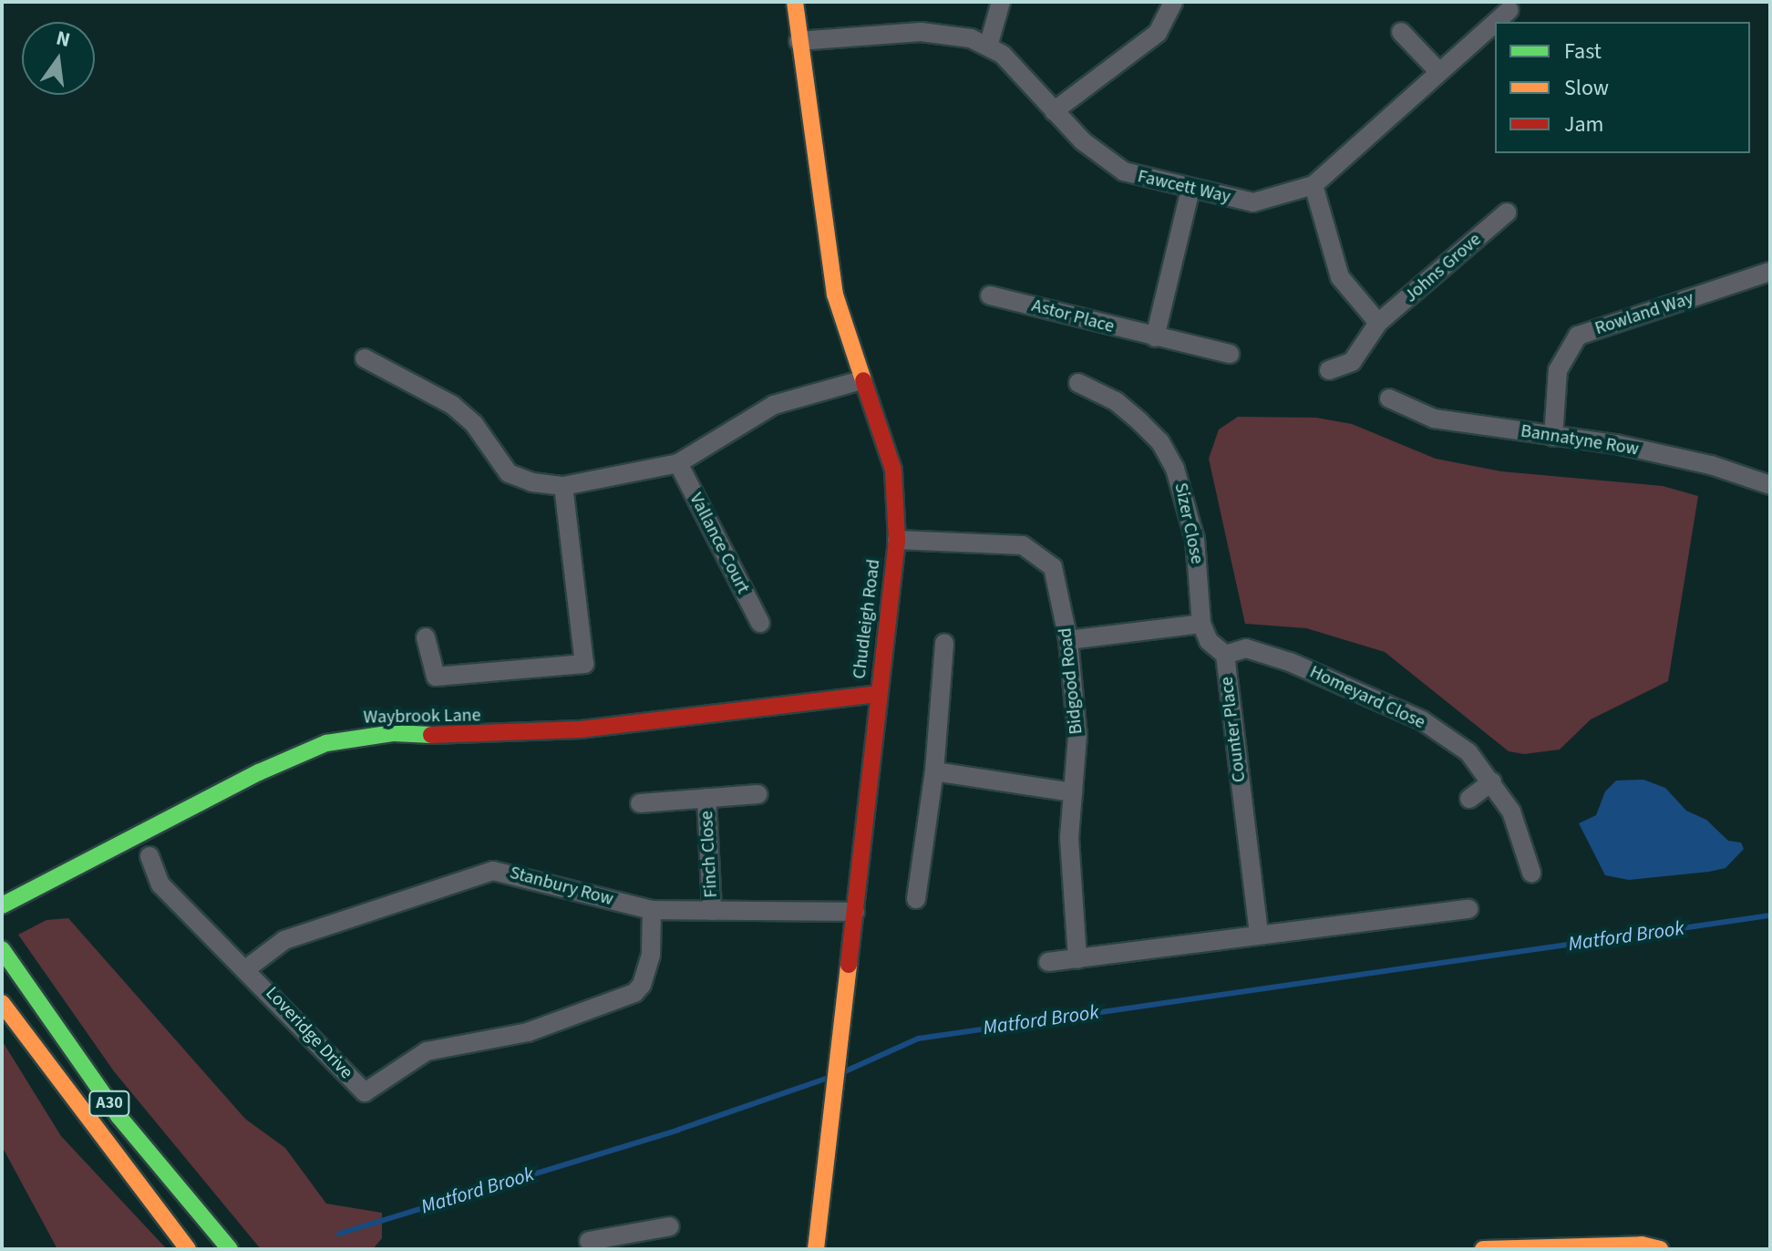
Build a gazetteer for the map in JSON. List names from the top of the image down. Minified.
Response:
{"streets":{"main road":["Chudleigh Road","Waybrook Lane","A30"],"street":["Fawcett Way","Johns Grove","Rowland Way","Astor Place","Bannatyne Row","Sizer Close","Vallance Court","Bidgood Road","Homeyard Close","Counter Place","Finch Close","Stanbury Row","Loveridge Drive"]},"crossings":[["Fawcett Way","Chudleigh Road"],["Rowland Way","Bannatyne Row"],["Sizer Close","Counter Place"],["Chudleigh Road","Bidgood Road"],["Chudleigh Road","Waybrook Lane"],["Chudleigh Road","Stanbury Row"],["Homeyard Close","Counter Place"],["Finch Close","Stanbury Row"],["Stanbury Row","Loveridge Drive"]],"water":["Matford Brook"],"legend":["Fast","Slow","Jam"],"north":"top"}
